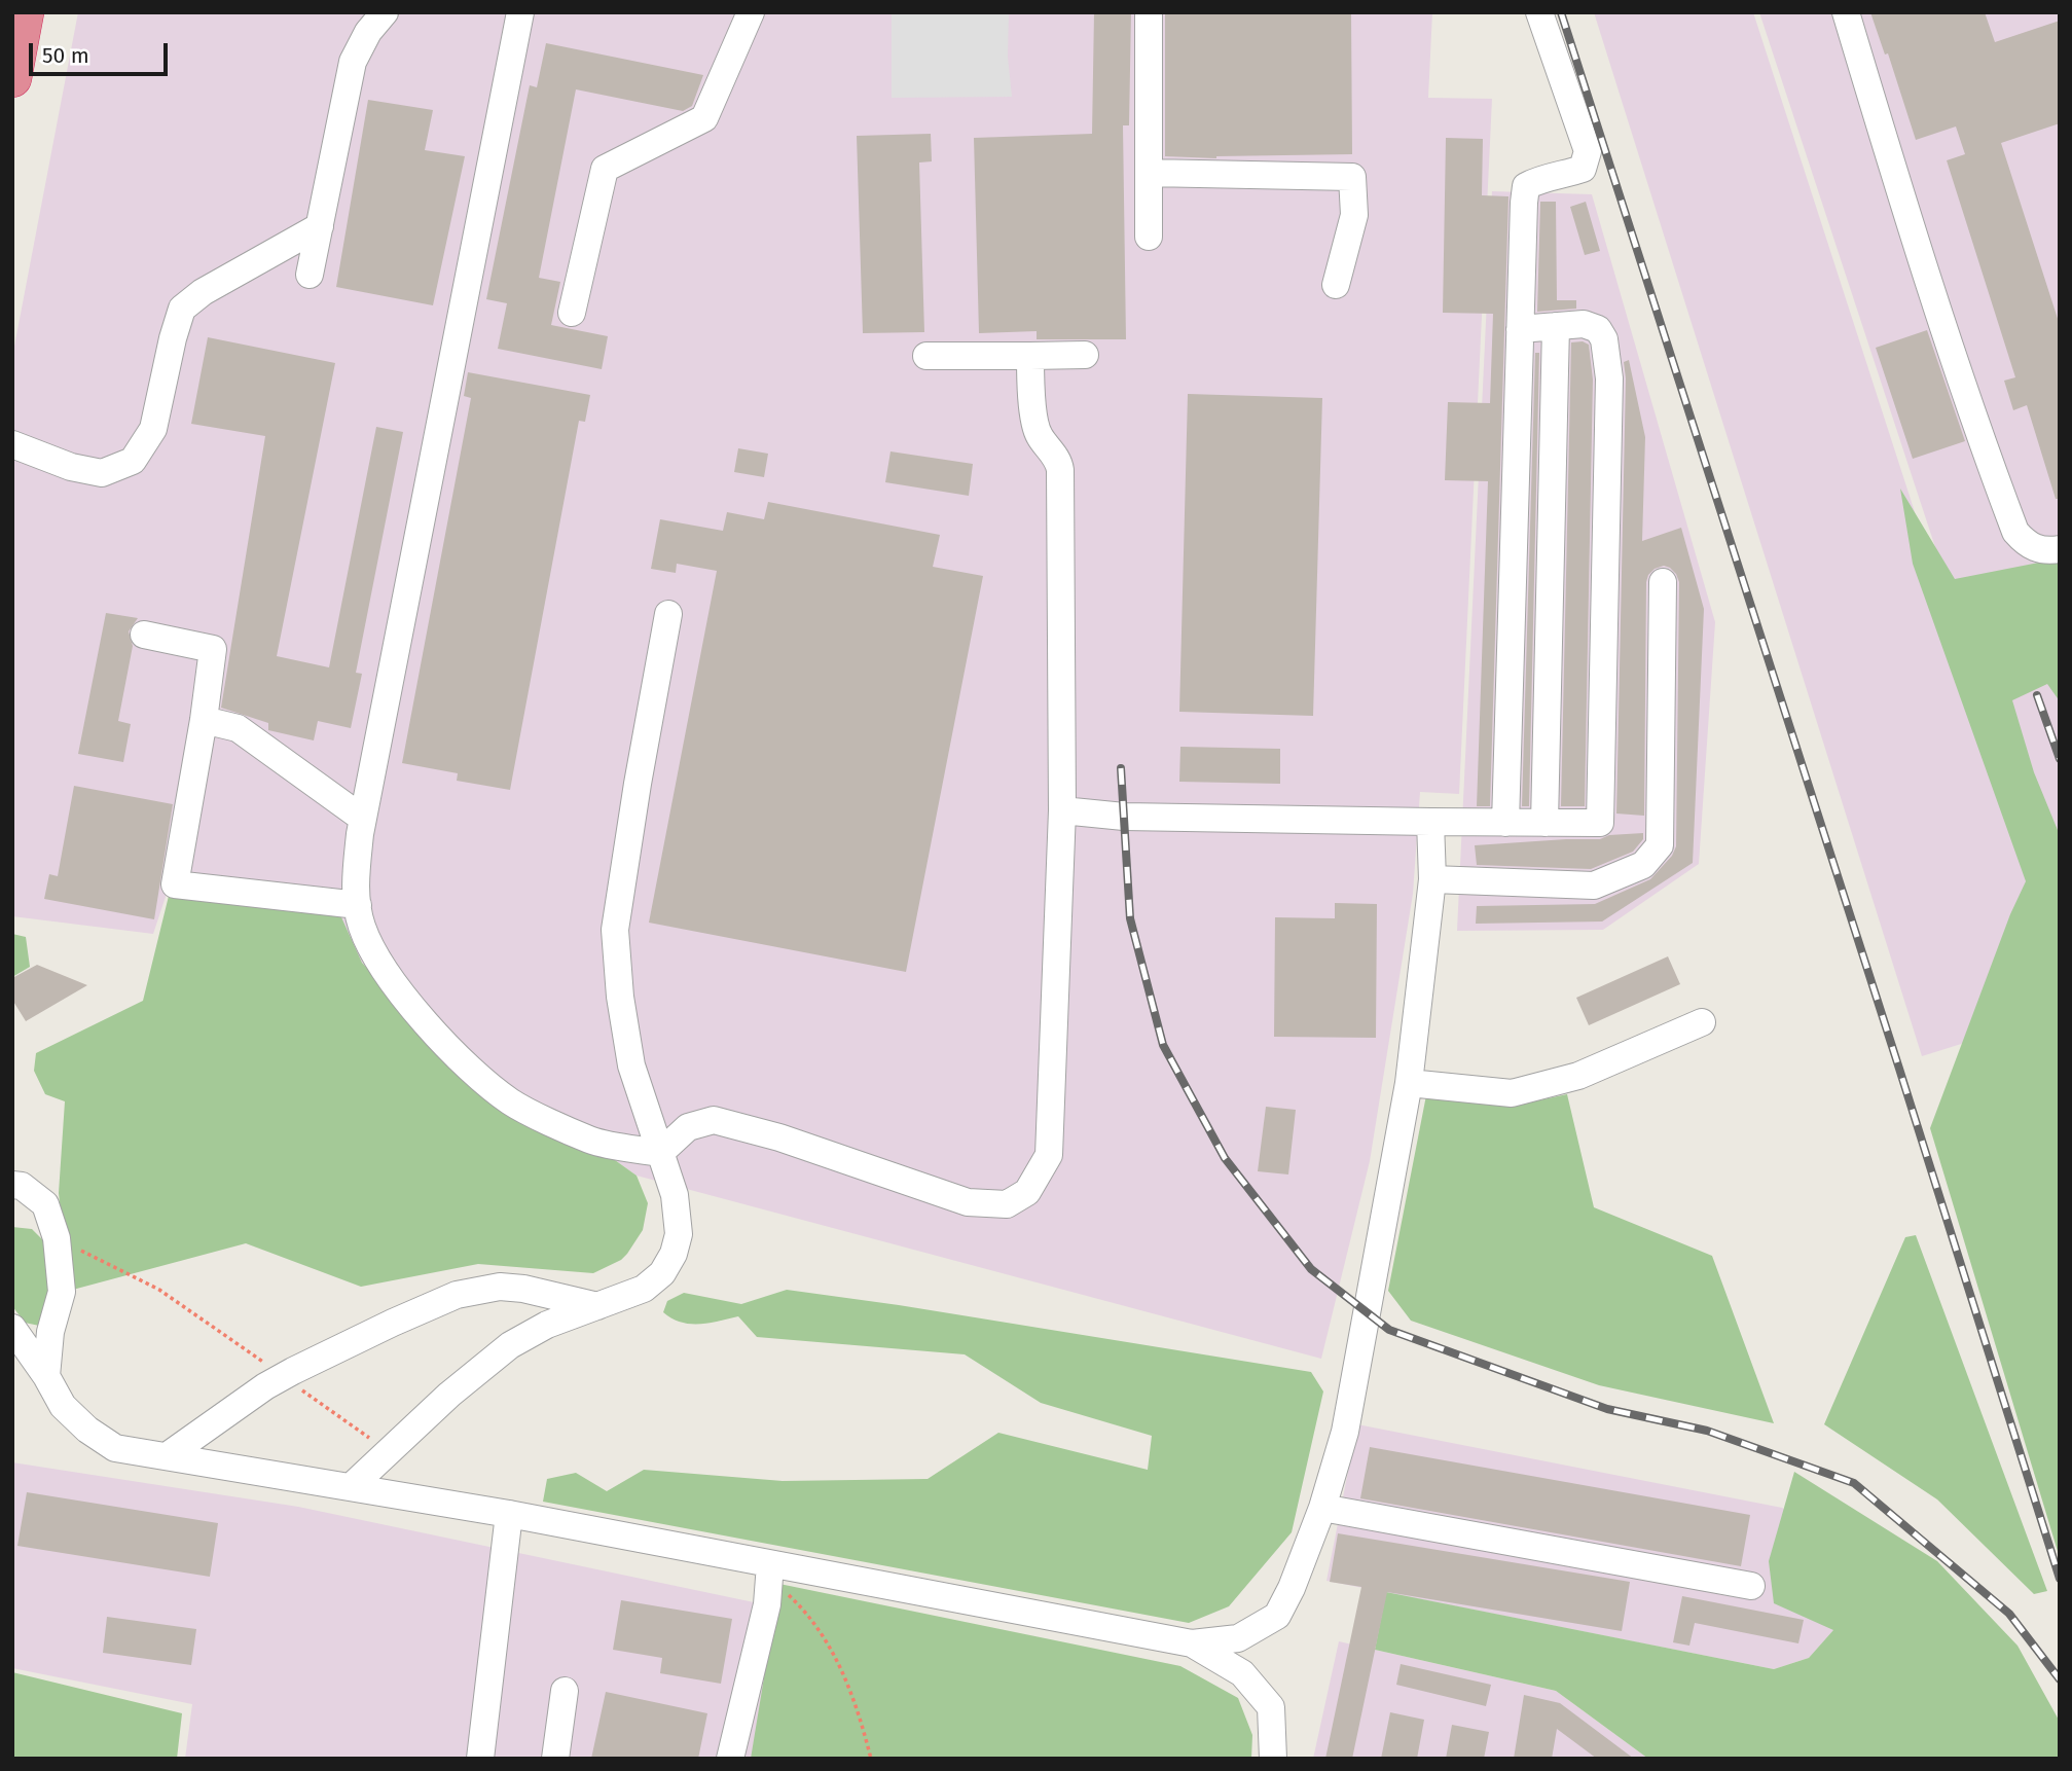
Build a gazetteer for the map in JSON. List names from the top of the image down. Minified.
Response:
{"scale_bar":"50 m"}
